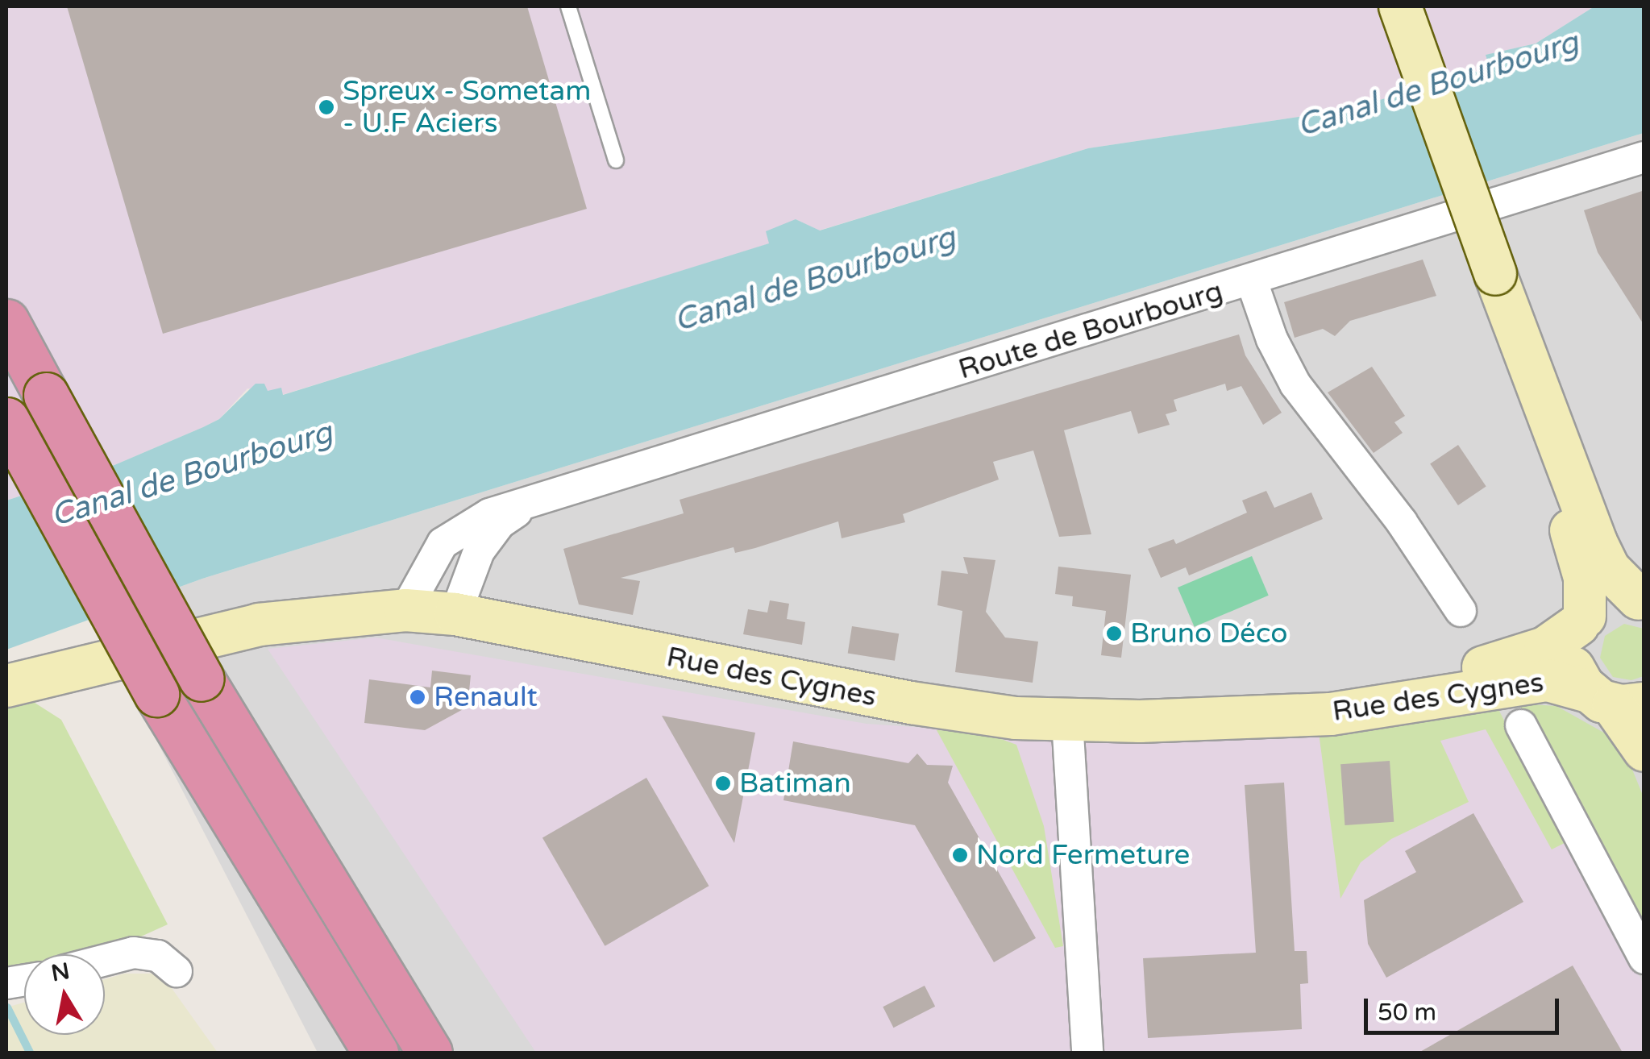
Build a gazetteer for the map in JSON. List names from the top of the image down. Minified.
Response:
{"streets":{"main road":["Rue des Cygnes"],"street":["Route de Bourbourg"]},"crossings":[["Route de Bourbourg","Rue des Cygnes"]],"water":["Canal de Bourbourg"],"places":["Spreux - Sometam - U.F Aciers","Bruno Déco","Renault","Batiman","Nord Fermeture"],"scale_bar":"50 m","north":"top"}
